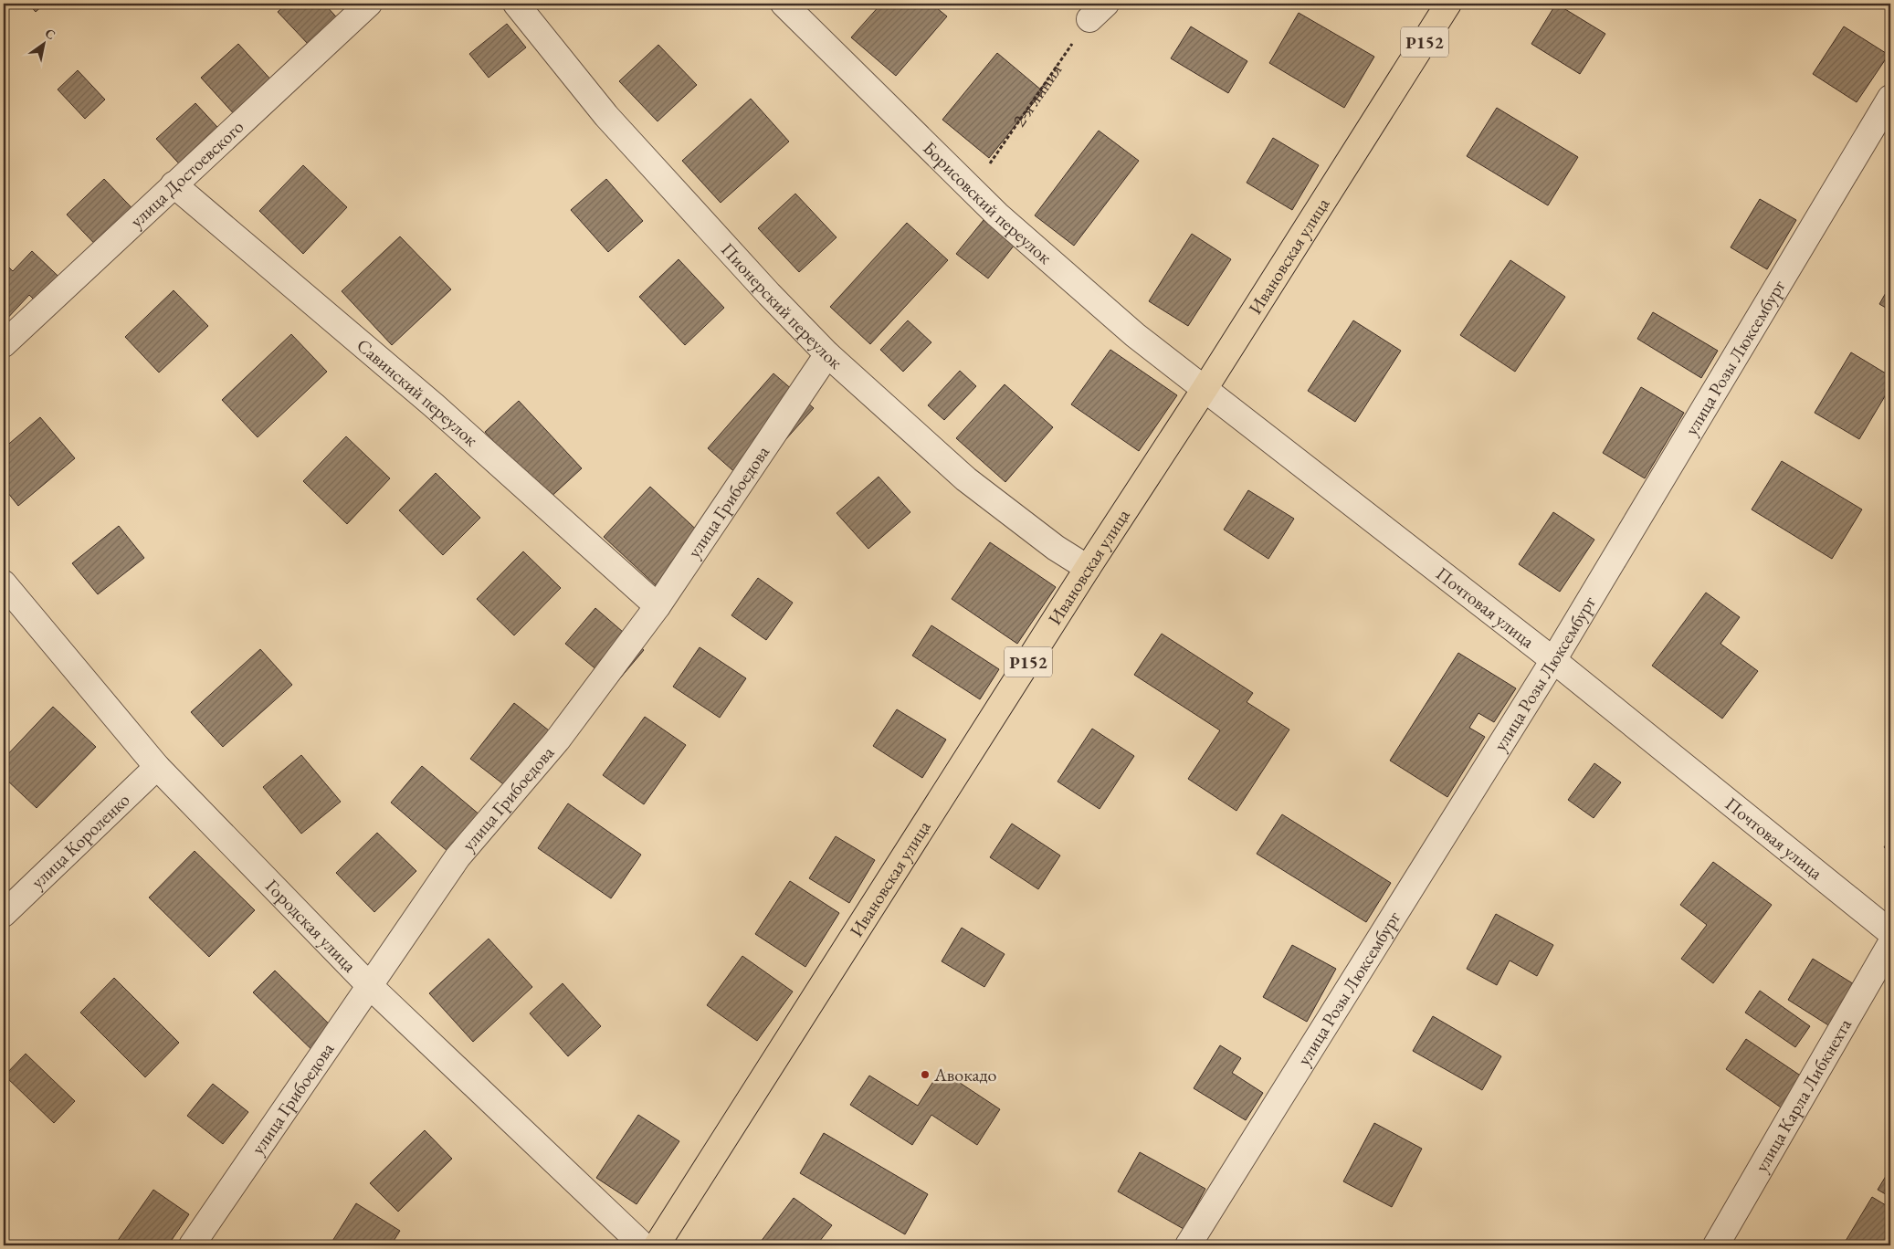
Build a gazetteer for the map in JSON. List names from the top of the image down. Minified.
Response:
{"streets":{"main road":["Р152","Ивановская улица"],"street":["улица Достоевского","Борисовский переулок","Пионерский переулок","улица Розы Люксембург","Савинский переулок","улица Грибоедова","Почтовая улица","улица Короленко","Городская улица","улица Карла Либкнехта"],"path":["2-я линия"]},"crossings":[["2-я линия","Борисовский переулок"],["улица Достоевского","Савинский переулок"],["Борисовский переулок","Ивановская улица"],["Борисовский переулок","Почтовая улица"],["Ивановская улица","Пионерский переулок"],["Ивановская улица","Почтовая улица"],["Пионерский переулок","улица Грибоедова"],["улица Розы Люксембург","Почтовая улица"],["Савинский переулок","улица Грибоедова"],["улица Грибоедова","Городская улица"],["улица Короленко","Городская улица"]],"places":["Авокадо"],"north":"top right"}
